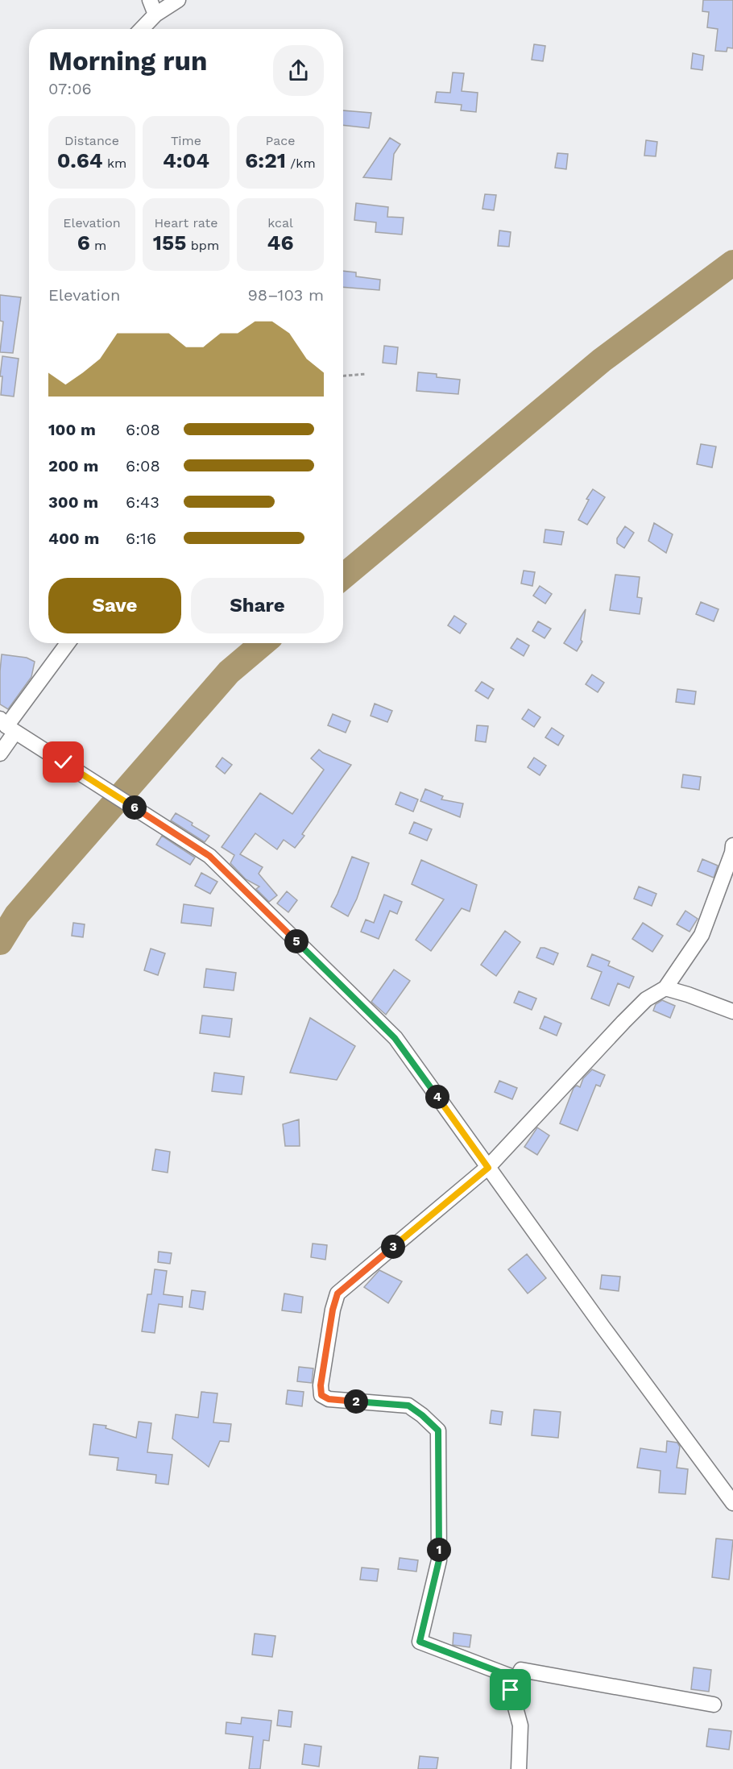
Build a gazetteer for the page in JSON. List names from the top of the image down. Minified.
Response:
{"page":{"heading":["Morning run","07:06"],"stats":[["Distance","0.64 km"],["Time","4:04"],["Pace","6:21 /km"],["Elevation","6 m"],["Heart rate","155 bpm"],["kcal","46"]],"chart":["Elevation","98–103 m"],"list":[{"name":"100 m","note":"6:08"},{"name":"200 m","note":"6:08"},{"name":"300 m","note":"6:43"},{"name":"400 m","note":"6:16"}],"buttons":["Save","Share"],"pins":["6","5","4","3","2","1"]}}
